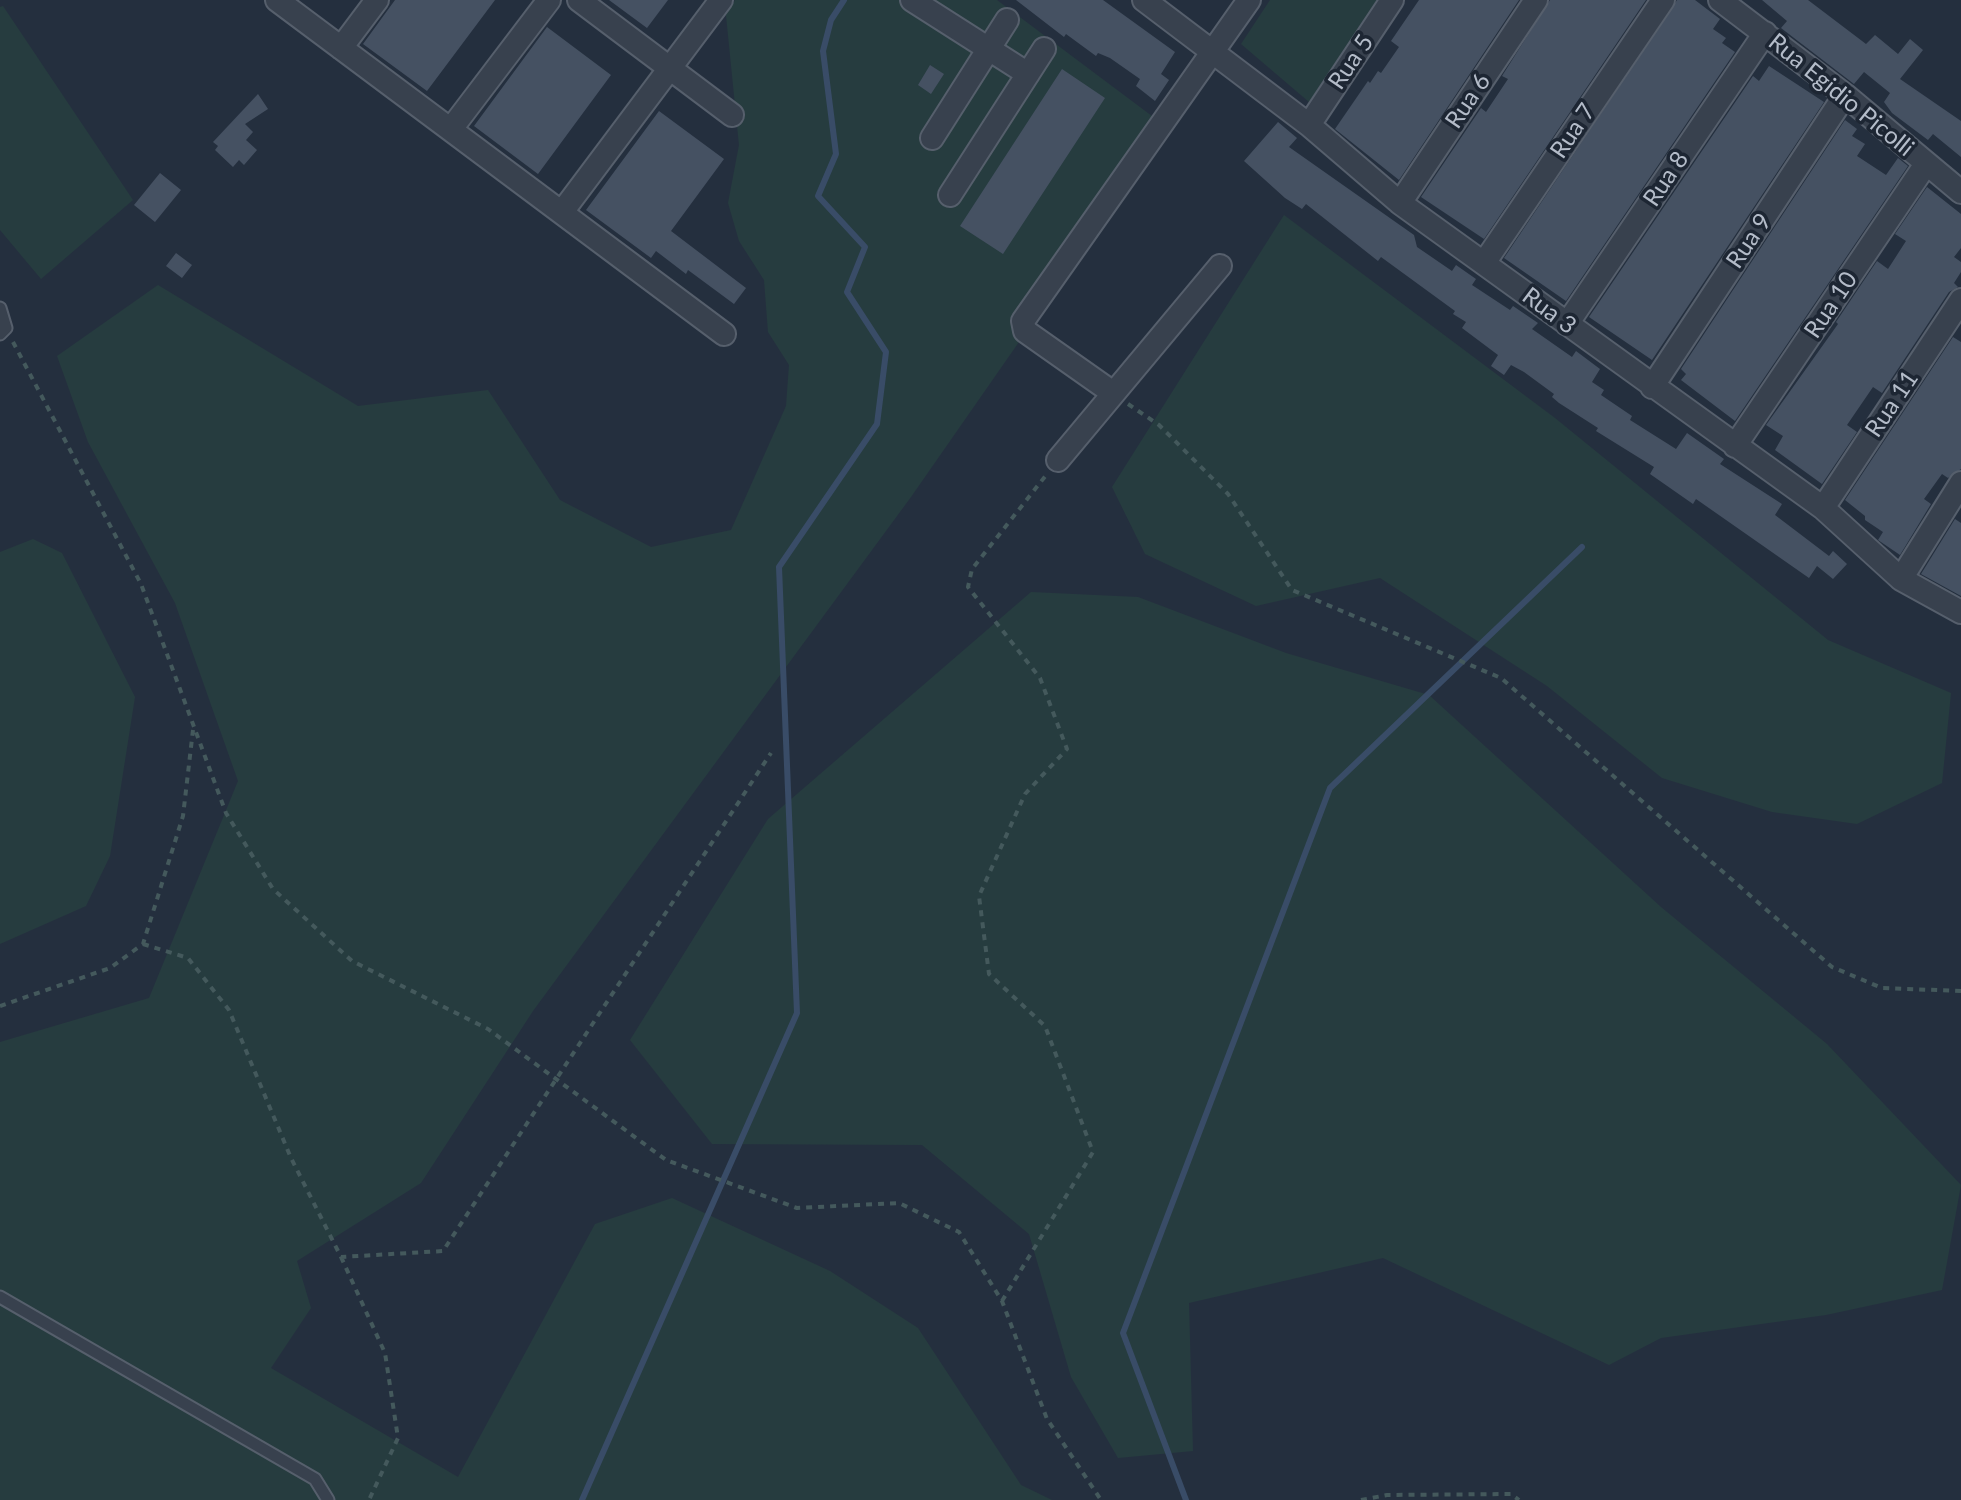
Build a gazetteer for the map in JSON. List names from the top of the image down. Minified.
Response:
{"streets":{"street":["Rua 5","Rua Egidio Picolli","Rua 6","Rua 7","Rua 8","Rua 9","Rua 10","Rua 3","Rua 11"]},"crossings":[["Rua 5","Rua 3"],["Rua Egidio Picolli","Rua 8"],["Rua Egidio Picolli","Rua 9"],["Rua Egidio Picolli","Rua 10"],["Rua 6","Rua 3"],["Rua 7","Rua 3"],["Rua 8","Rua 3"],["Rua 9","Rua 3"],["Rua 10","Rua 3"],["Rua 3","Rua 11"]]}
